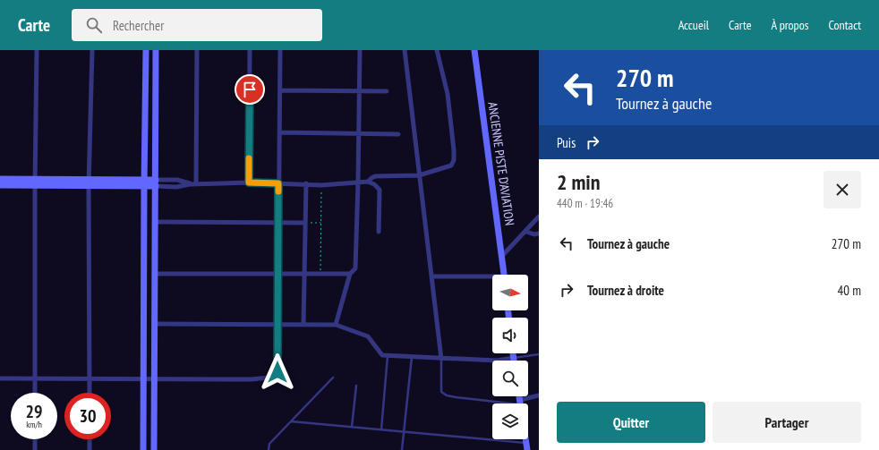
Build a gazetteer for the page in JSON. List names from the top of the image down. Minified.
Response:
{"streets":{"street":["ANCIENNE PISTE D'AVIATION"]},"north":"right","page":{"header":"Carte","search":"Rechercher","nav":["Accueil","Carte","À propos","Contact"],"turn":["270 m","Tournez à gauche"],"then":"Puis","heading":["2 min","440 m · 19:46"],"list":[{"name":"Tournez à gauche","value":"270 m"},{"name":"Tournez à droite","value":"40 m"}],"speed":"29 km/h","limit":"30","buttons":["Quitter","Partager"]}}
